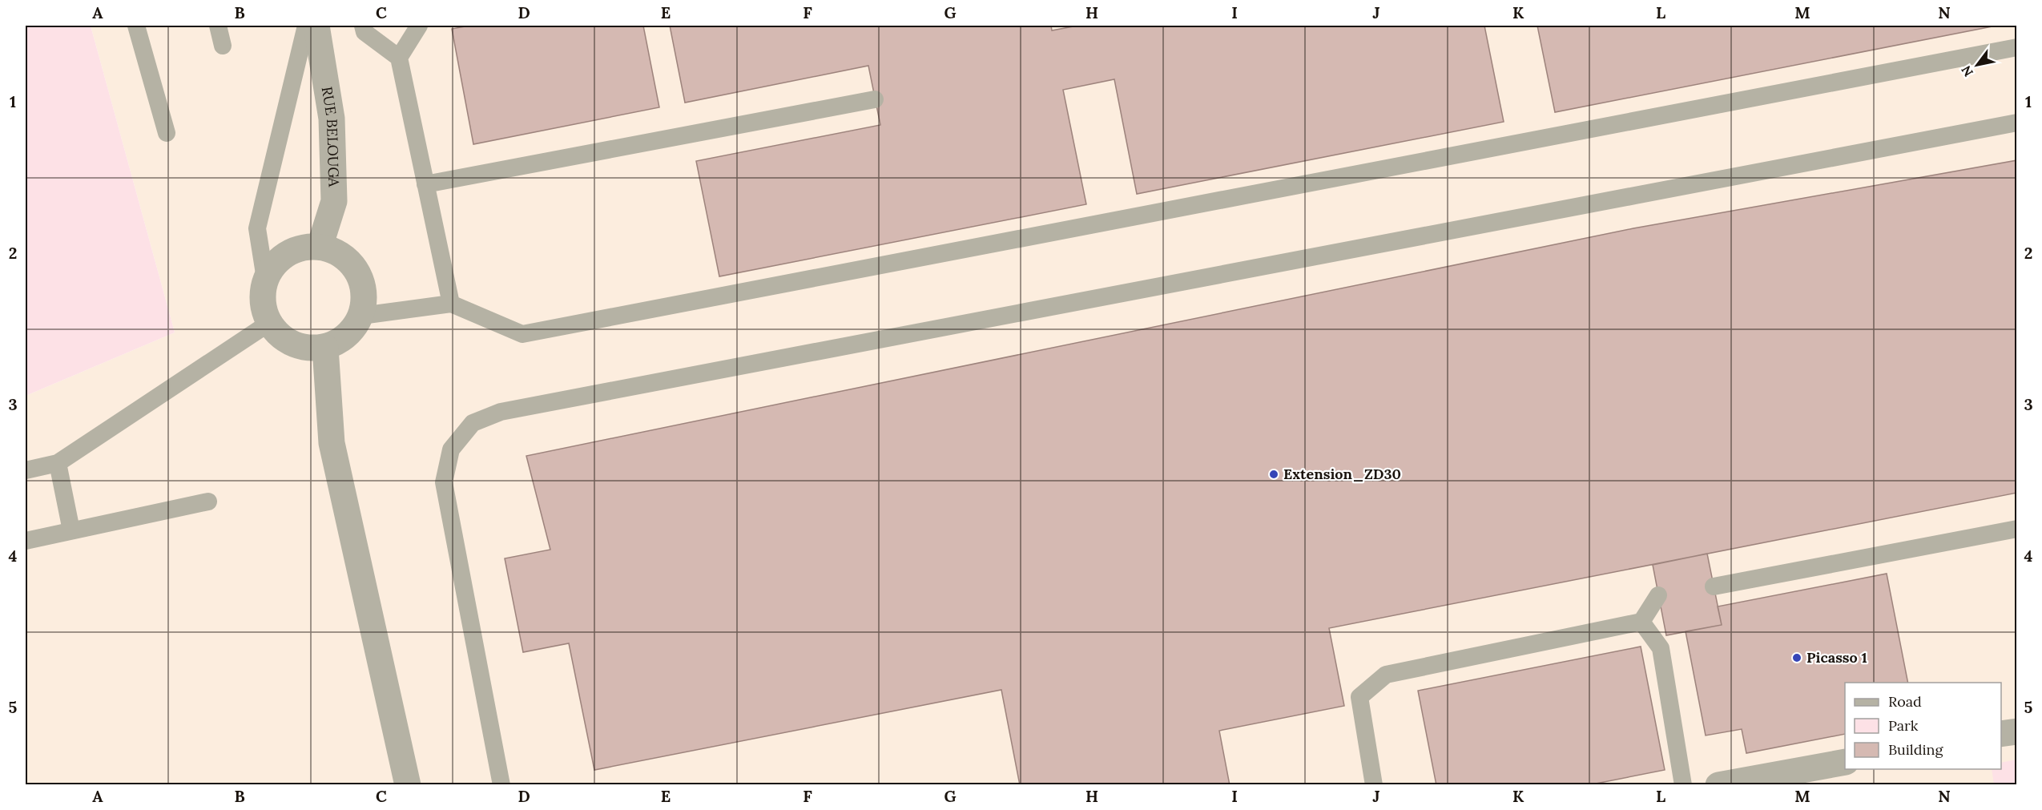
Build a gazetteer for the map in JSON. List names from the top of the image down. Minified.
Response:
{"streets":{"street":["RUE BELOUGA"]},"places":["Extension_ZD30","Picasso 1"],"legend":["Road","Park","Building"],"north":"bottom left","grid":{"columns":["A","B","C","D","E","F","G","H","I","J","K","L","M","N"],"rows":["1","2","3","4","5"]}}
